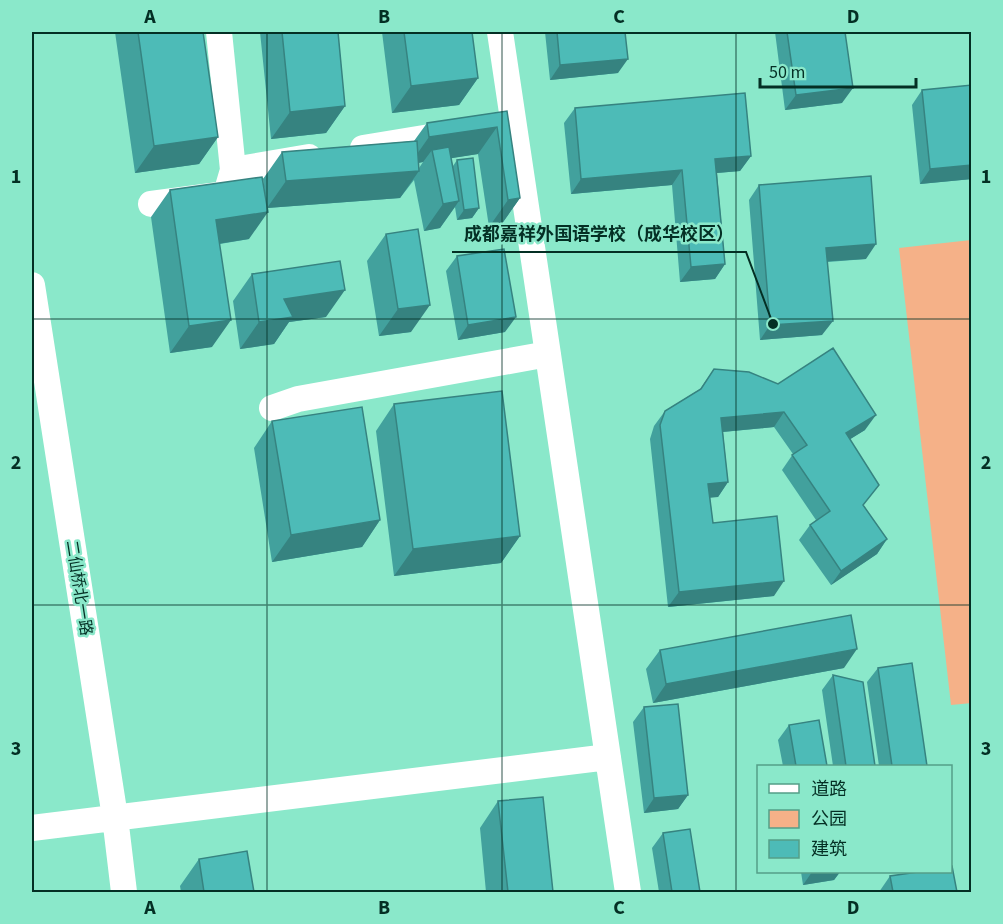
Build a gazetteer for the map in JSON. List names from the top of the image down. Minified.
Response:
{"streets":{"street":["二仙桥北一路"]},"places":["成都嘉祥外国语学校（成华校区）"],"legend":["道路","公园","建筑"],"scale_bar":"50 m","grid":{"columns":["A","B","C","D"],"rows":["1","2","3"]}}
